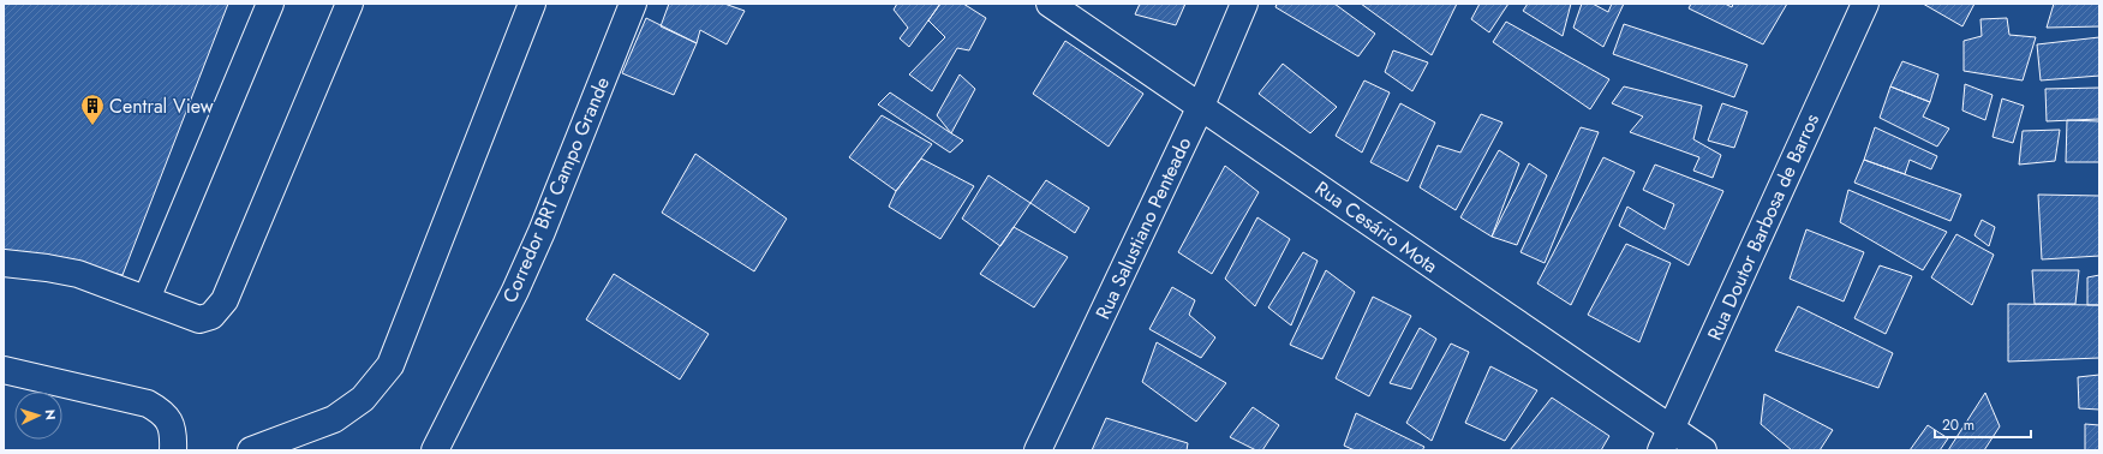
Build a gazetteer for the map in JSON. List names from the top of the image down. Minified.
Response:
{"streets":{"street":["Corredor BRT Campo Grande","Rua Cesário Mota","Rua Doutor Barbosa de Barros","Rua Salustiano Penteado"]},"crossings":[["Rua Cesário Mota","Rua Doutor Barbosa de Barros"],["Rua Cesário Mota","Rua Salustiano Penteado"]],"places":{"building":["Central View"]},"scale_bar":"20 m","north":"right"}
